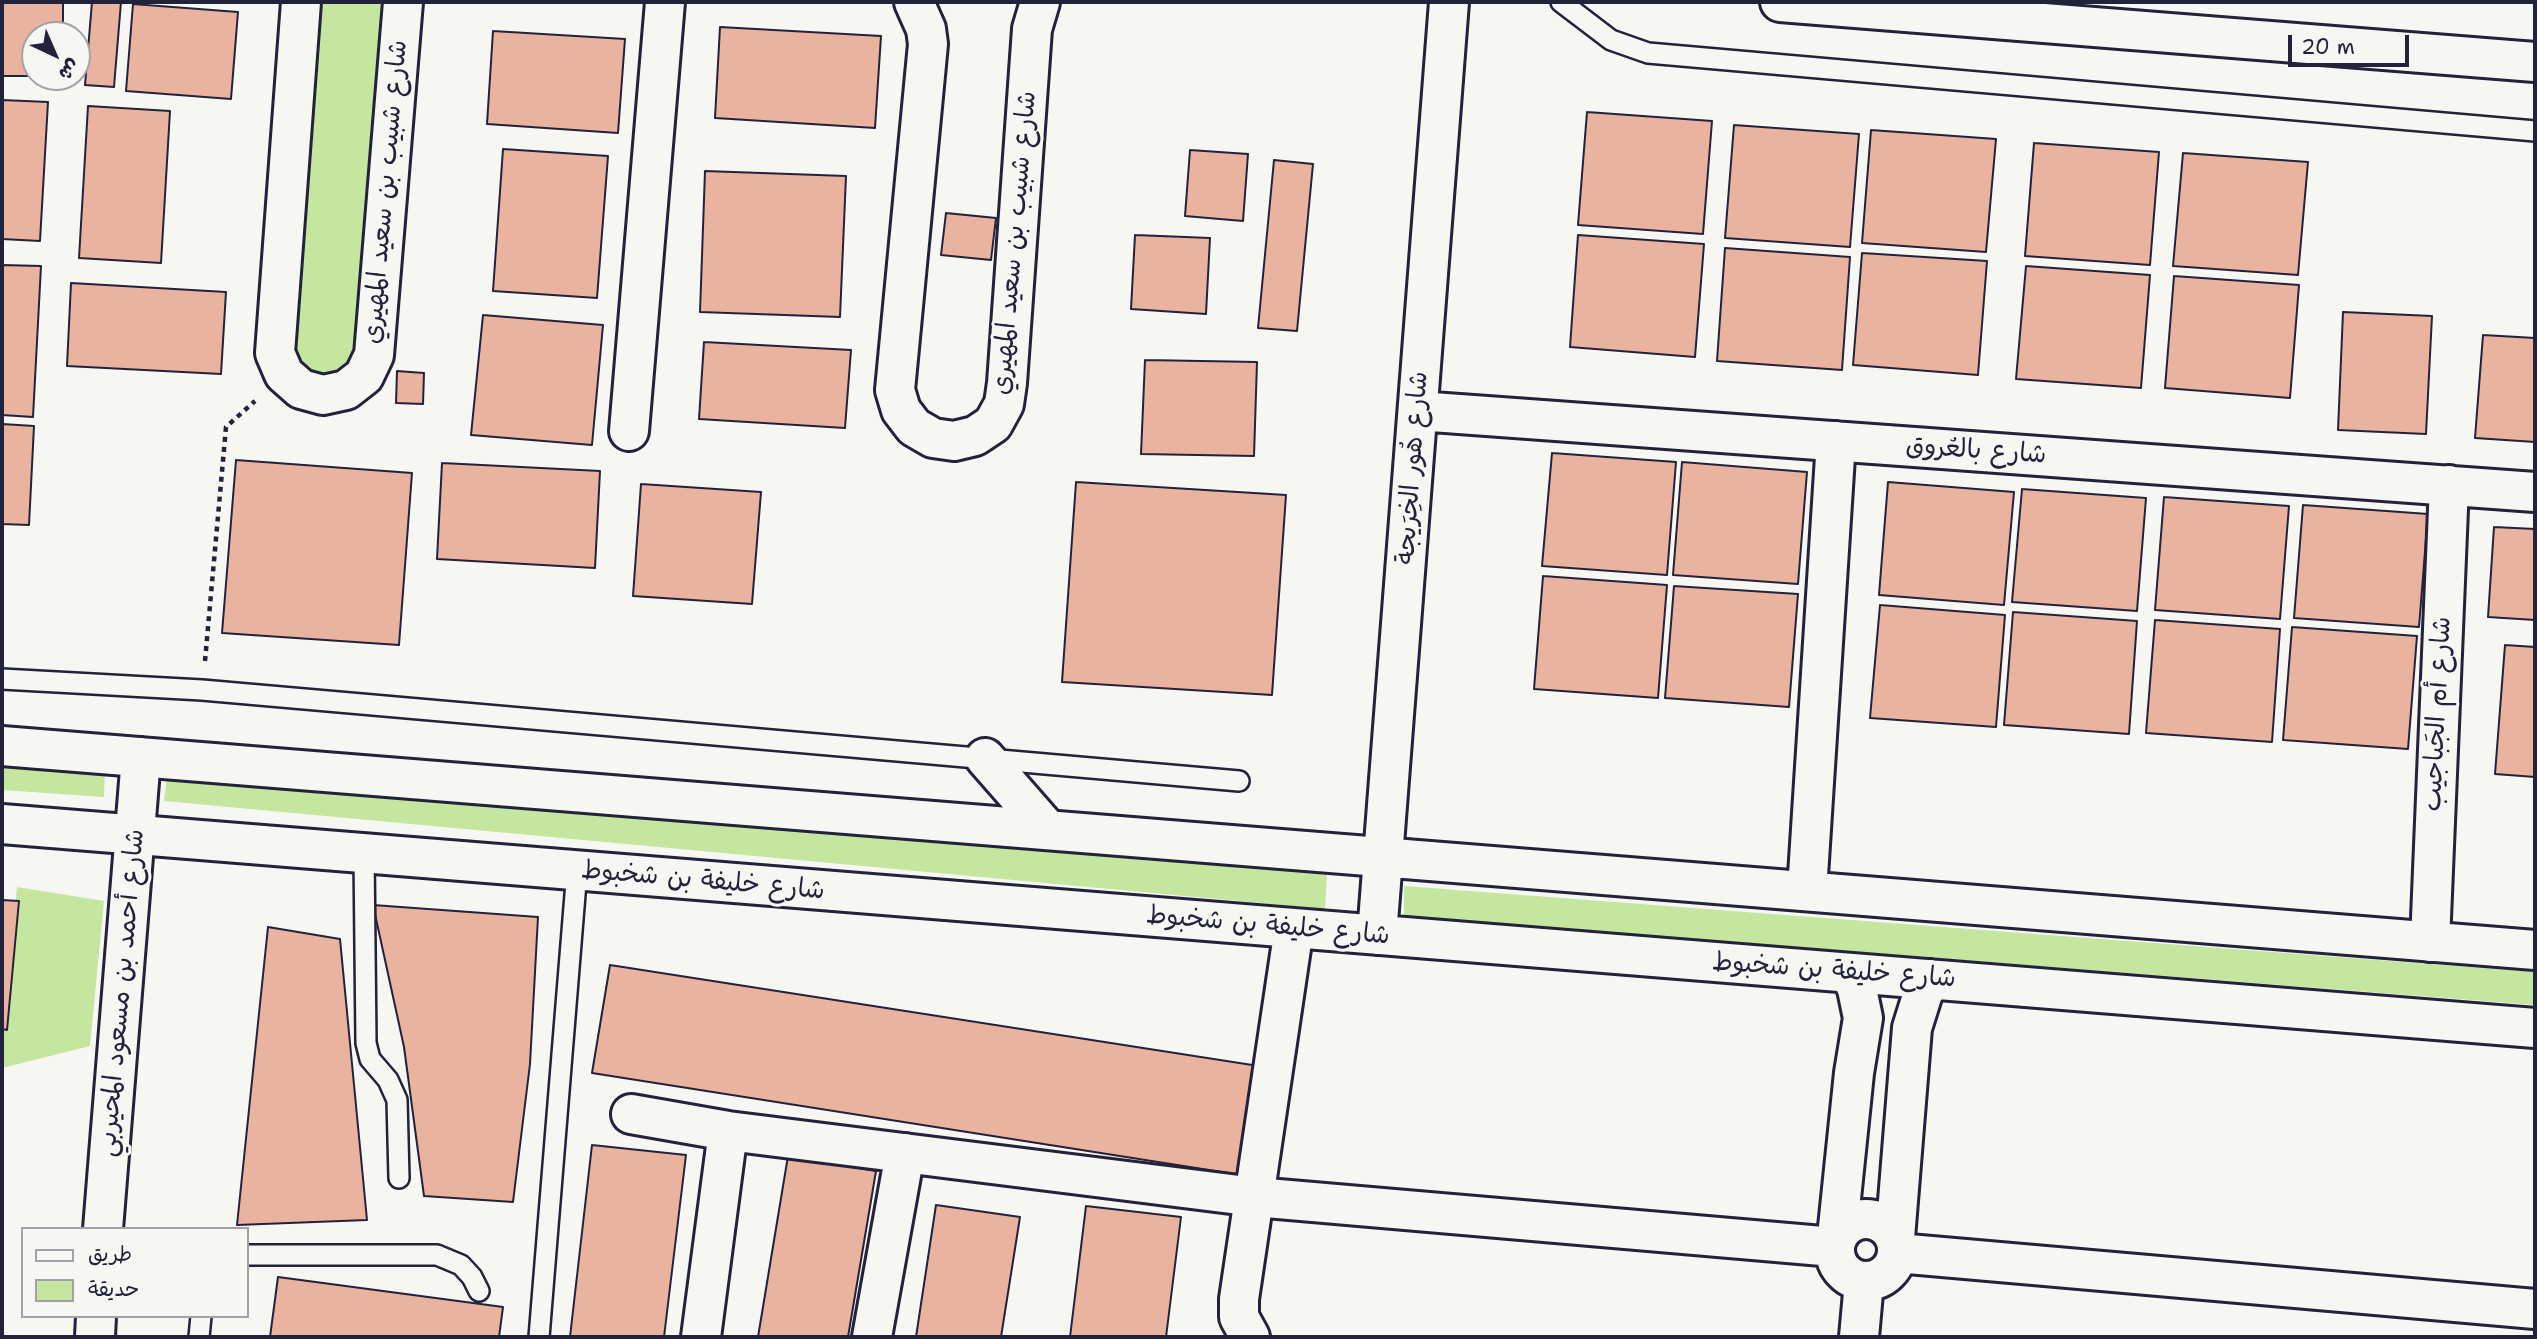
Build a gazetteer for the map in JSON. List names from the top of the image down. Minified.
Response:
{"streets":{"street":["شارع شبيب بن سعيد المهيري","شارع بالعُروق","شارع هُور الخِرَيجة","شارع أم الجَباجيب","شارع خليفة بن شخبوط","شارع أحمد بن مسعود المحيربي"]},"crossings":[["شارع بالعُروق","شارع هُور الخِرَيجة"],["شارع بالعُروق","شارع أم الجَباجيب"],["شارع هُور الخِرَيجة","شارع خليفة بن شخبوط"],["شارع خليفة بن شخبوط","شارع أحمد بن مسعود المحيربي"]],"legend":["طريق","حديقة"],"scale_bar":"20 m","north":"bottom right"}
